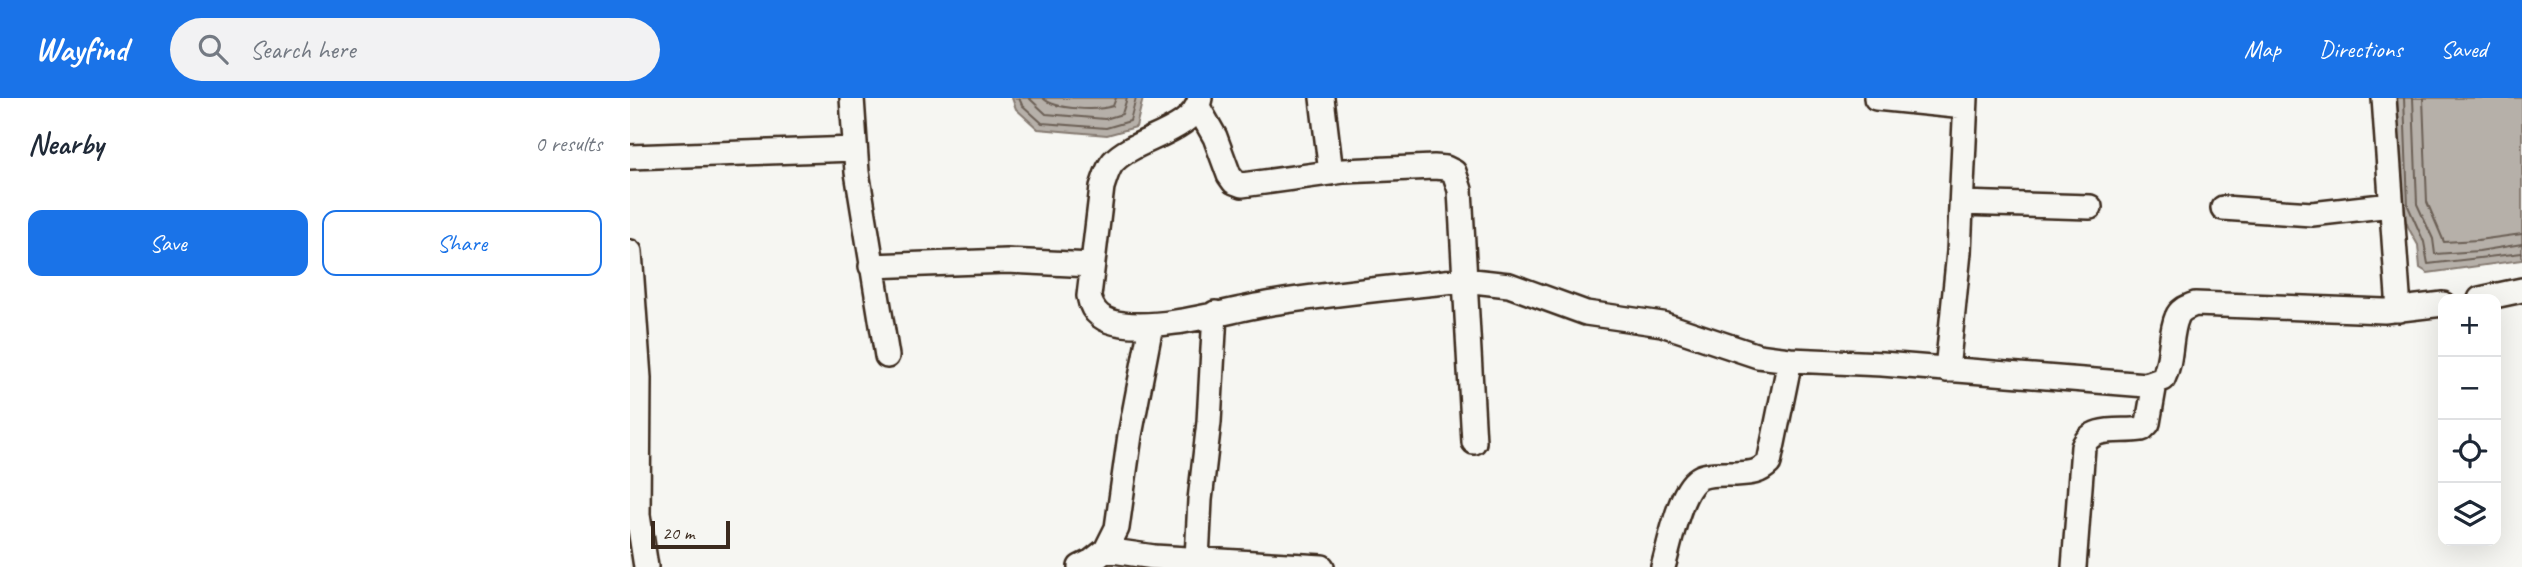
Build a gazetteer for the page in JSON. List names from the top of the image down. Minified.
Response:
{"scale_bar":"20 m","page":{"header":"Wayfind","search":"Search here","nav":["Map","Directions","Saved"],"heading":["Nearby","0 results"],"buttons":["Save","Share"],"map_buttons":["+","−"],"scale":"20 m"}}
